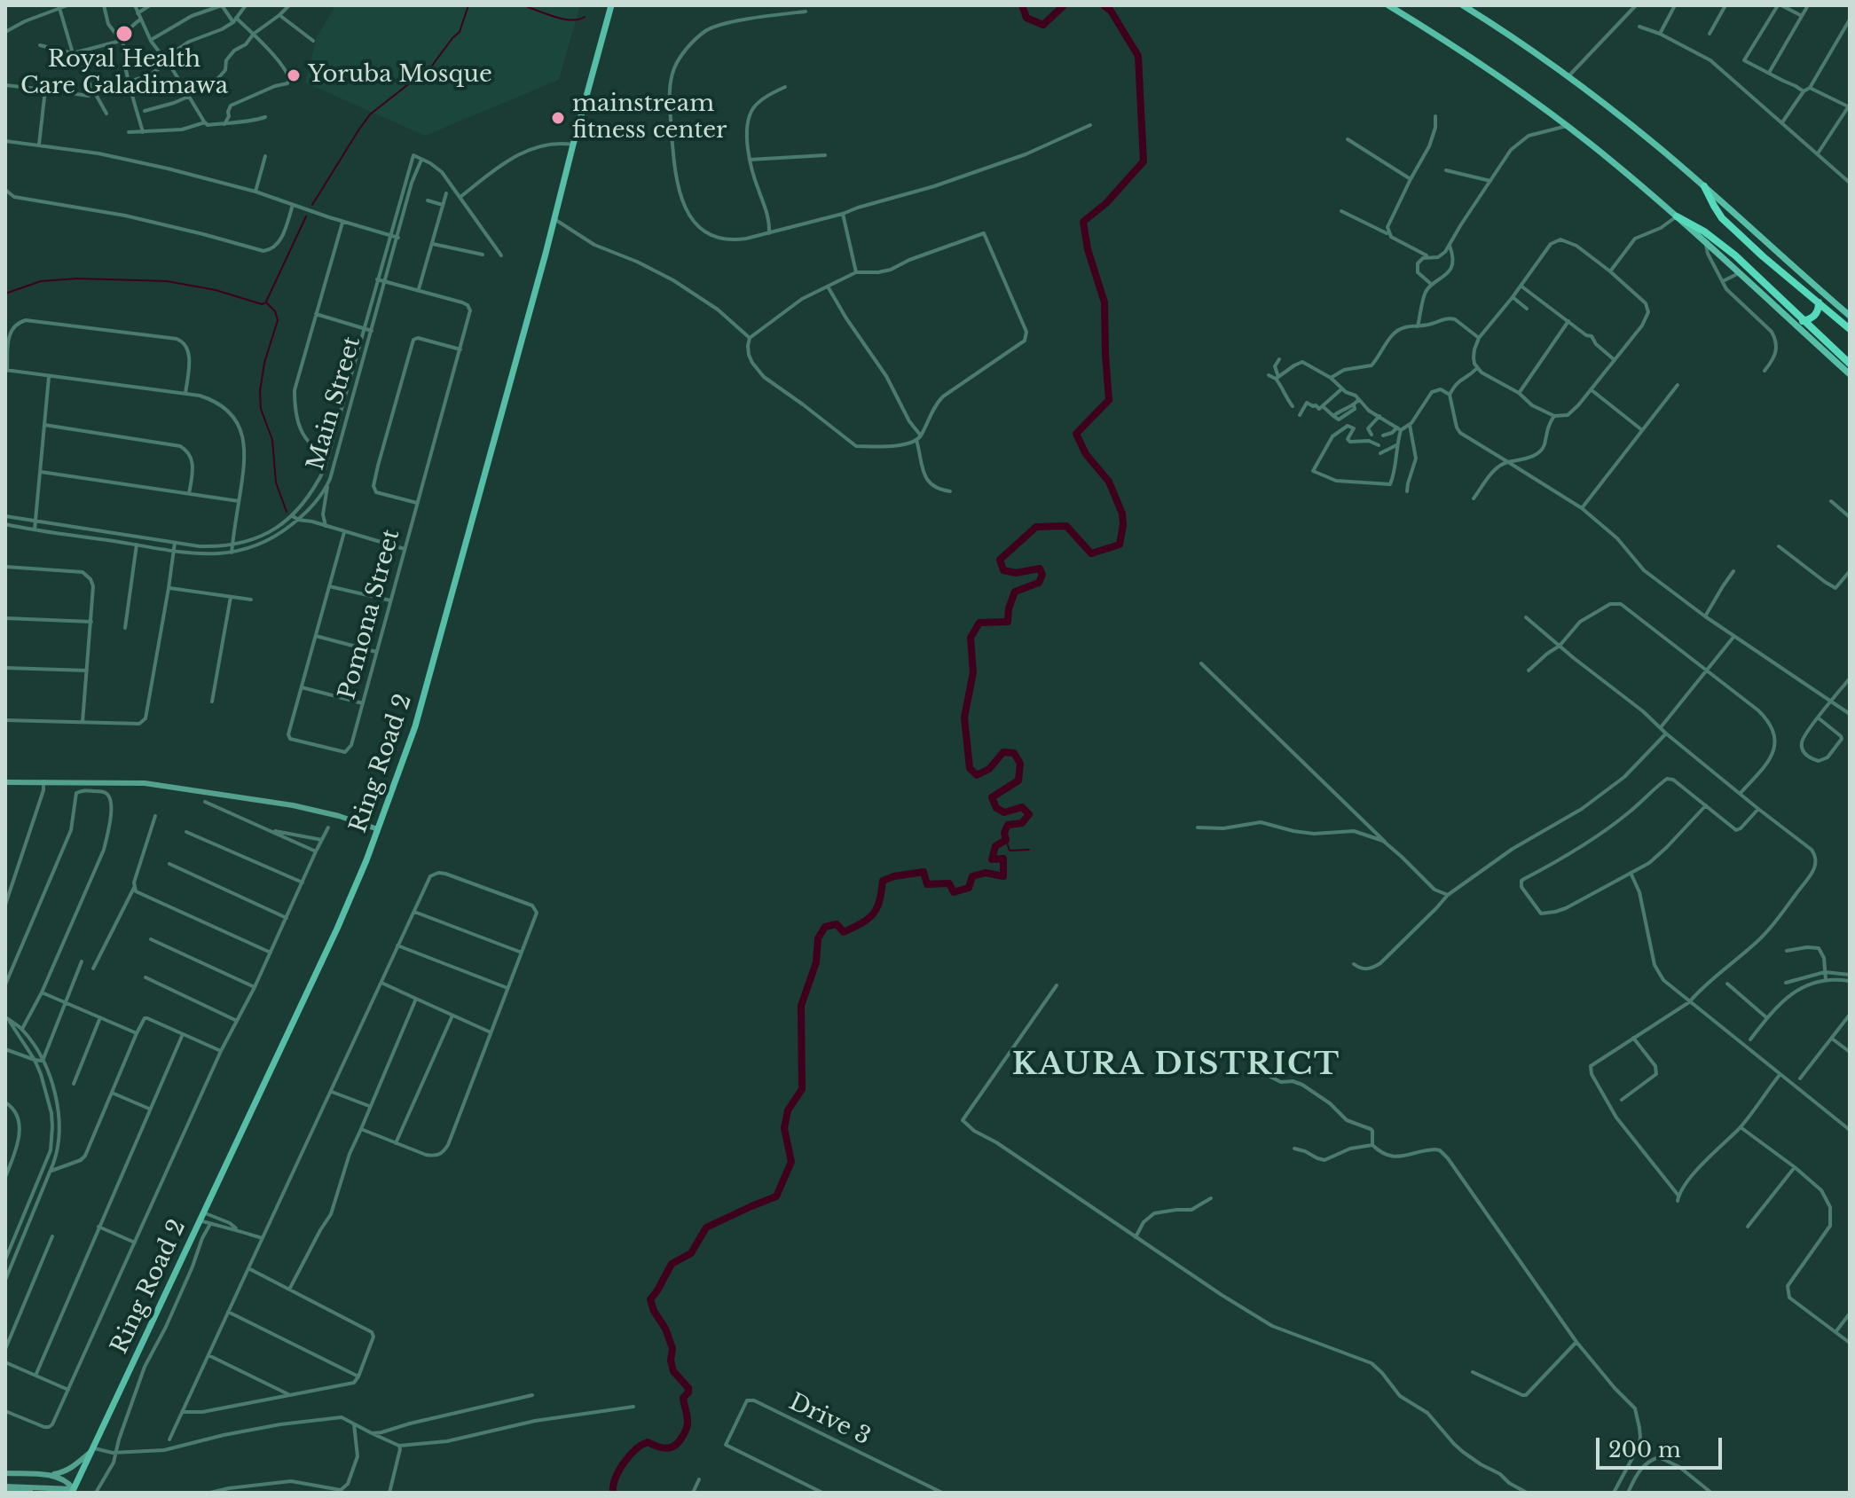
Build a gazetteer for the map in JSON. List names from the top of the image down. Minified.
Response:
{"streets":{"main road":["Ring Road 2"],"street":["Main Street","Pomona Street","Drive 3"]},"crossings":[["Main Street","Pomona Street"]],"districts":["KAURA DISTRICT"],"places":["Royal Health Care Galadimawa","Yoruba Mosque","mainstream fitness center"],"scale_bar":"200 m"}
